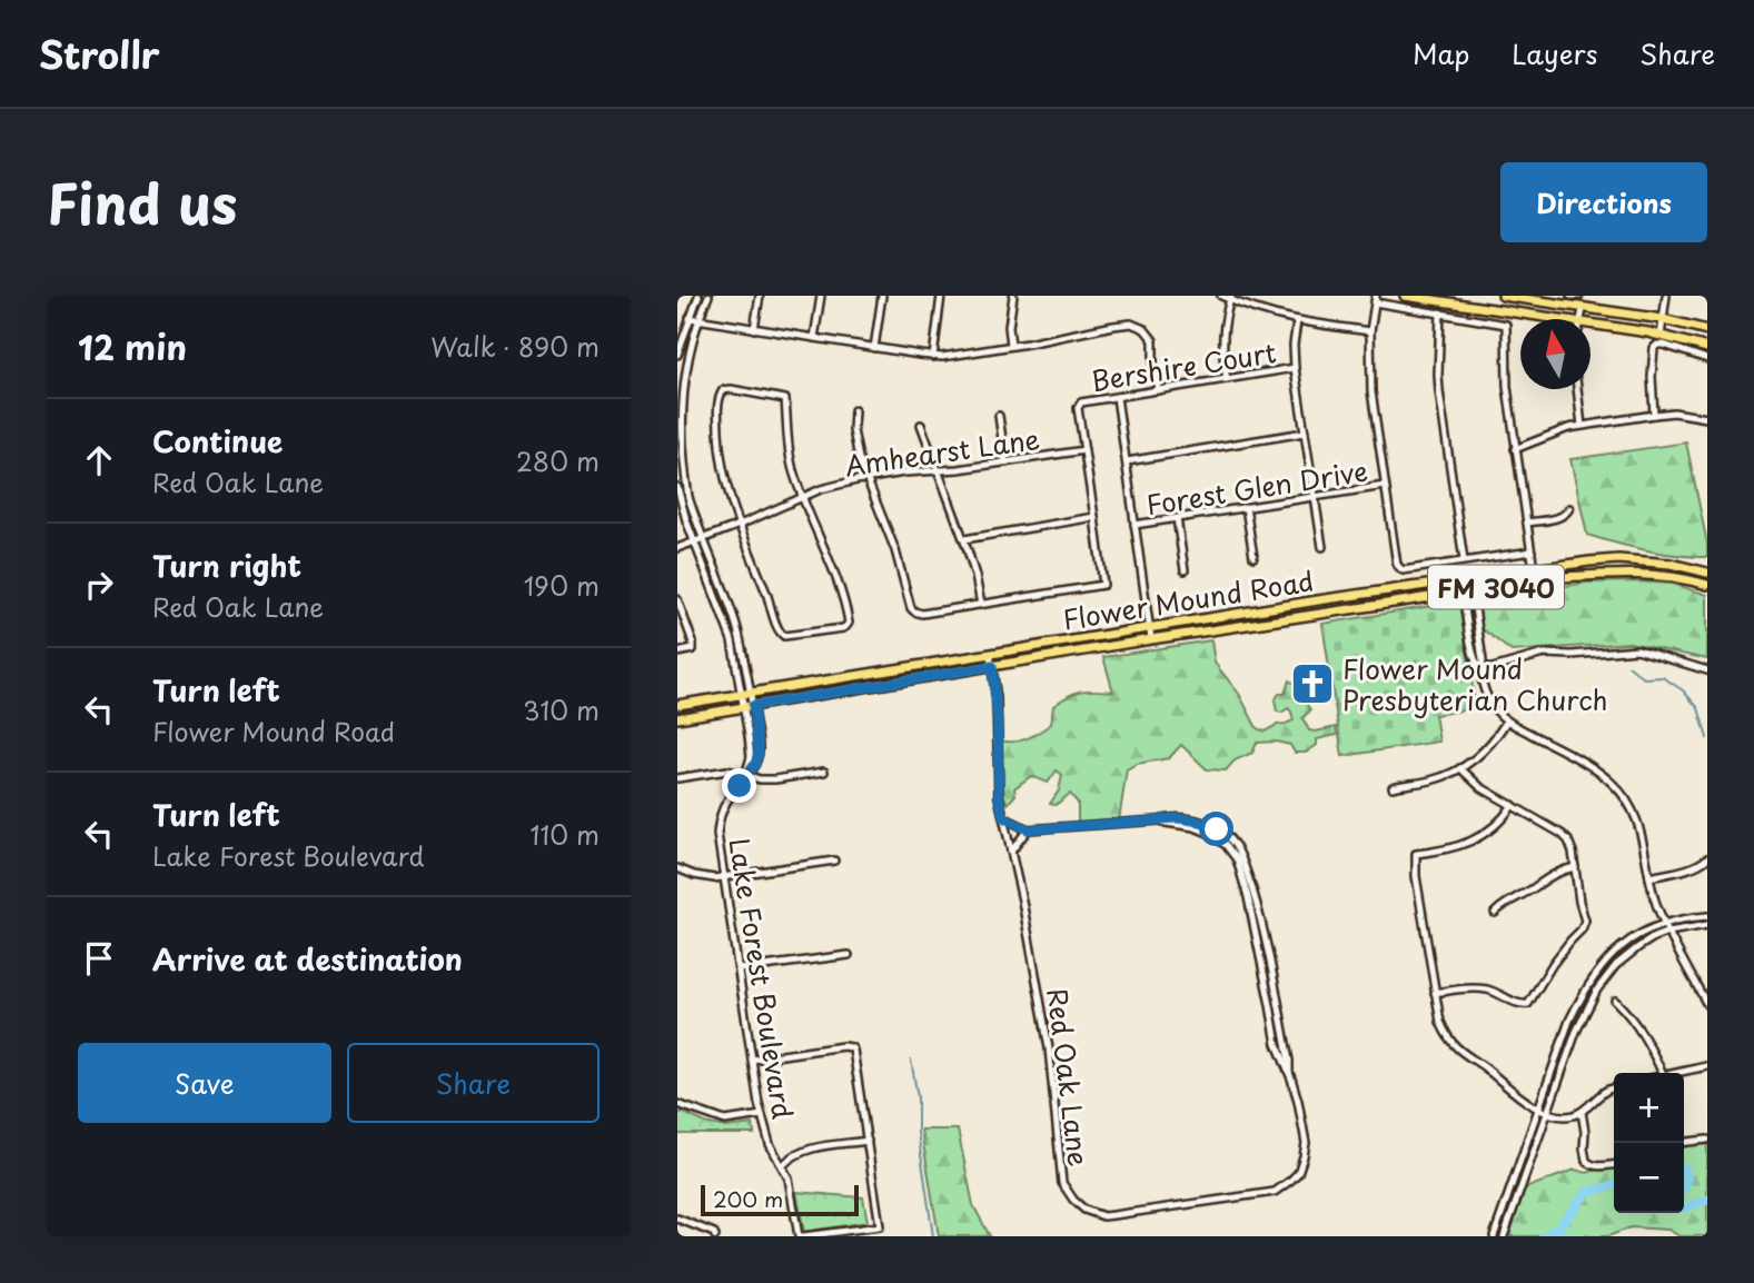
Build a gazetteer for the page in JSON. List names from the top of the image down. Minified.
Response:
{"streets":{"main road":["FM 3040","Flower Mound Road"],"street":["Bershire Court","Amhearst Lane","Forest Glen Drive","Lake Forest Boulevard","Red Oak Lane"]},"crossings":[["Bershire Court","Amhearst Lane"],["Flower Mound Road","Red Oak Lane"]],"places":{"church":["Flower Mound Presbyterian Church"]},"scale_bar":"200 m","north":"top","page":{"header":"Strollr","nav":["Map","Layers","Share"],"title":"Find us","buttons":["Directions",["Save","Share"]],"heading":["12 min","Walk · 890 m"],"list":[["Continue","Red Oak Lane","280 m"],["Turn right","Red Oak Lane","190 m"],["Turn left","Flower Mound Road","310 m"],["Turn left","Lake Forest Boulevard","110 m"],"Arrive at destination"],"map_buttons":["+","−"],"scale":"200 m"}}
